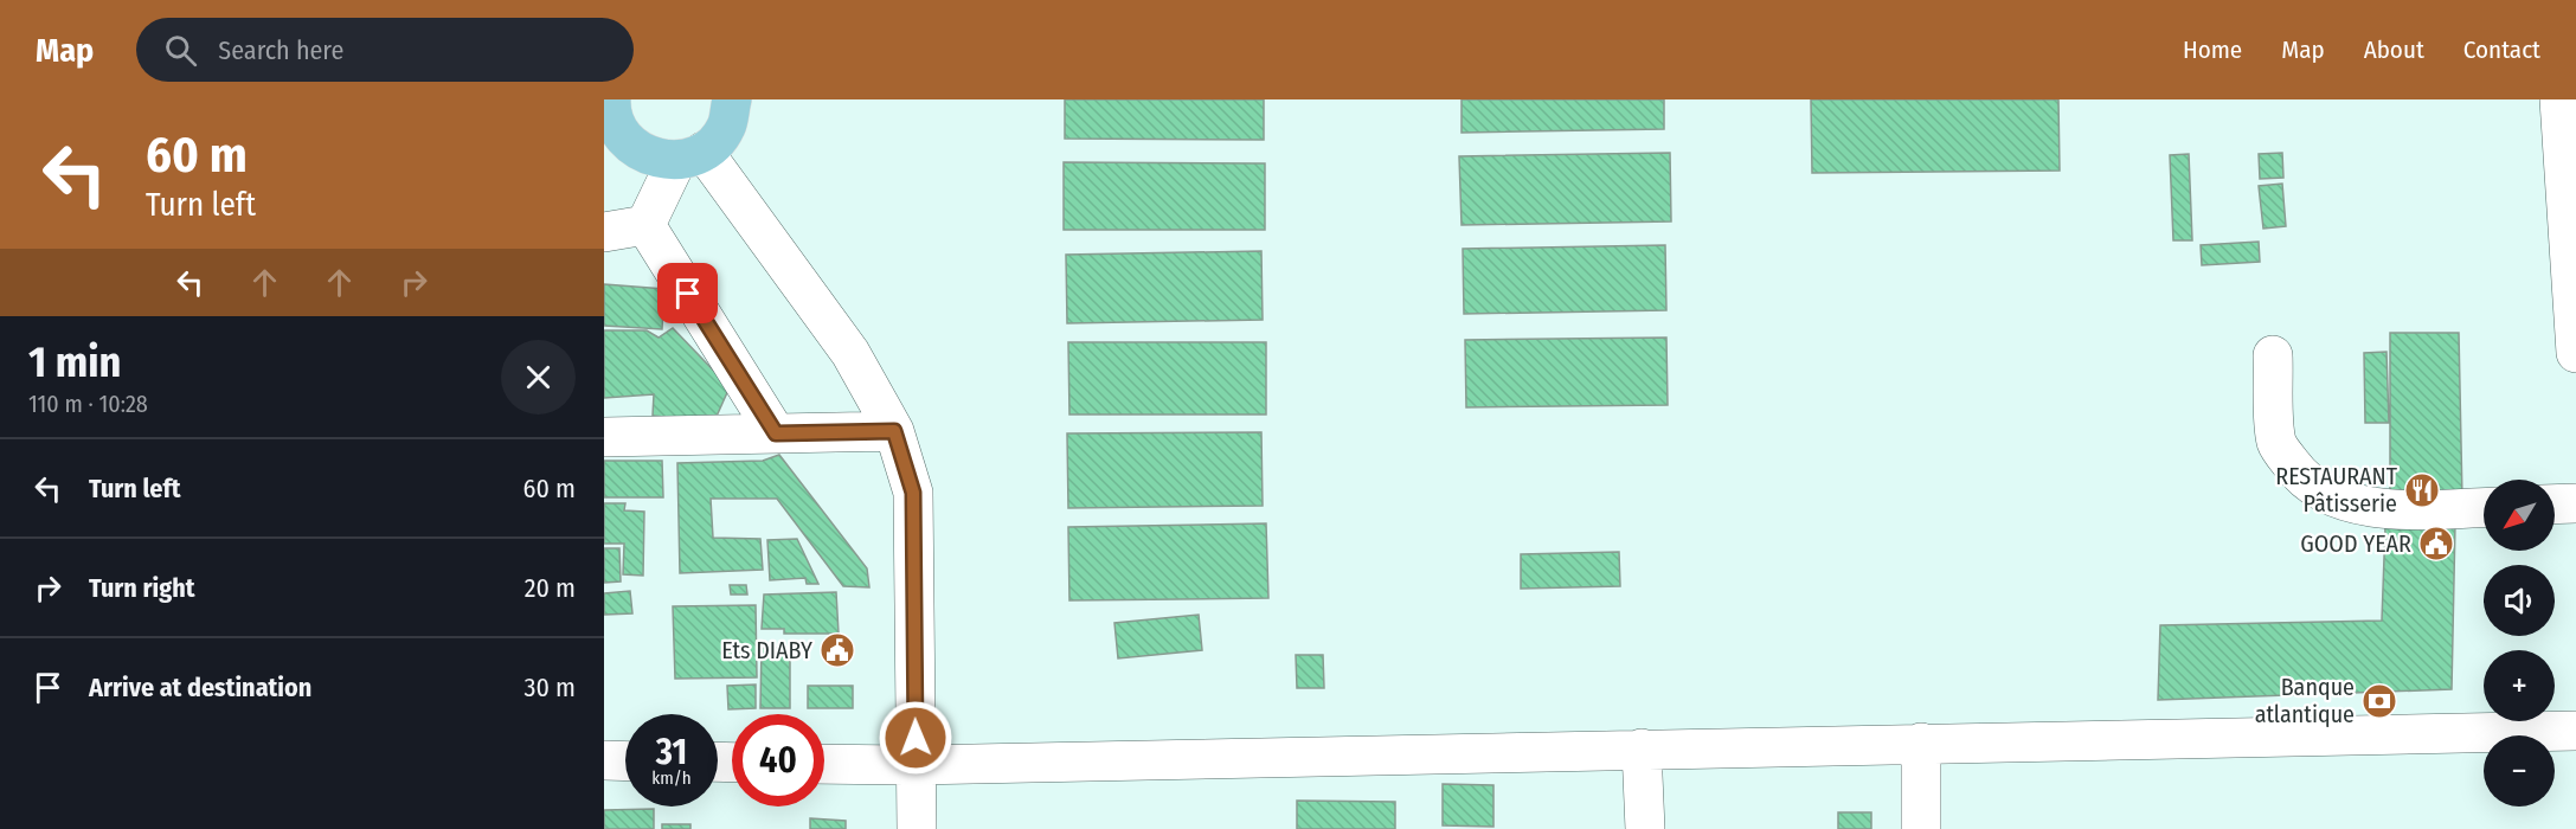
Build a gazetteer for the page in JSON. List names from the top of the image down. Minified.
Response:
{"places":{"restaurant":["RESTAURANT Pâtisserie"],"public building":["GOOD YEAR","Ets DIABY"],"bank":["Banque atlantique"]},"north":"bottom left","page":{"header":"Map","search":"Search here","nav":["Home","Map","About","Contact"],"turn":["60 m","Turn left"],"heading":["1 min","110 m · 10:28"],"list":[{"name":"Turn left","value":"60 m"},{"name":"Turn right","value":"20 m"},{"name":"Arrive at destination","value":"30 m"}],"map_buttons":["+","−"],"speed":"31 km/h","limit":"40"}}
